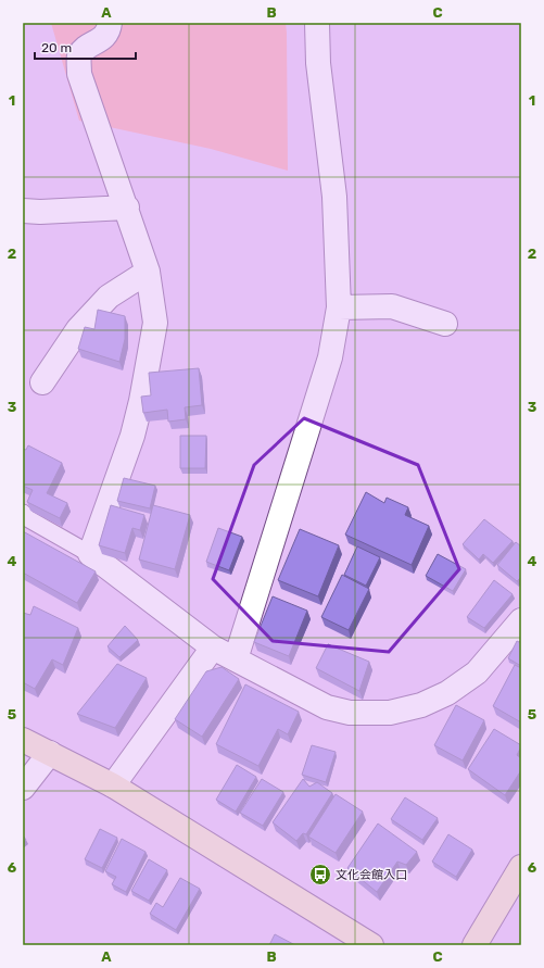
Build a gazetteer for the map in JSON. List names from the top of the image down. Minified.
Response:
{"places":{"bus stop":["文化会館入口"]},"scale_bar":"20 m","grid":{"columns":["A","B","C"],"rows":["1","2","3","4","5","6"]}}
